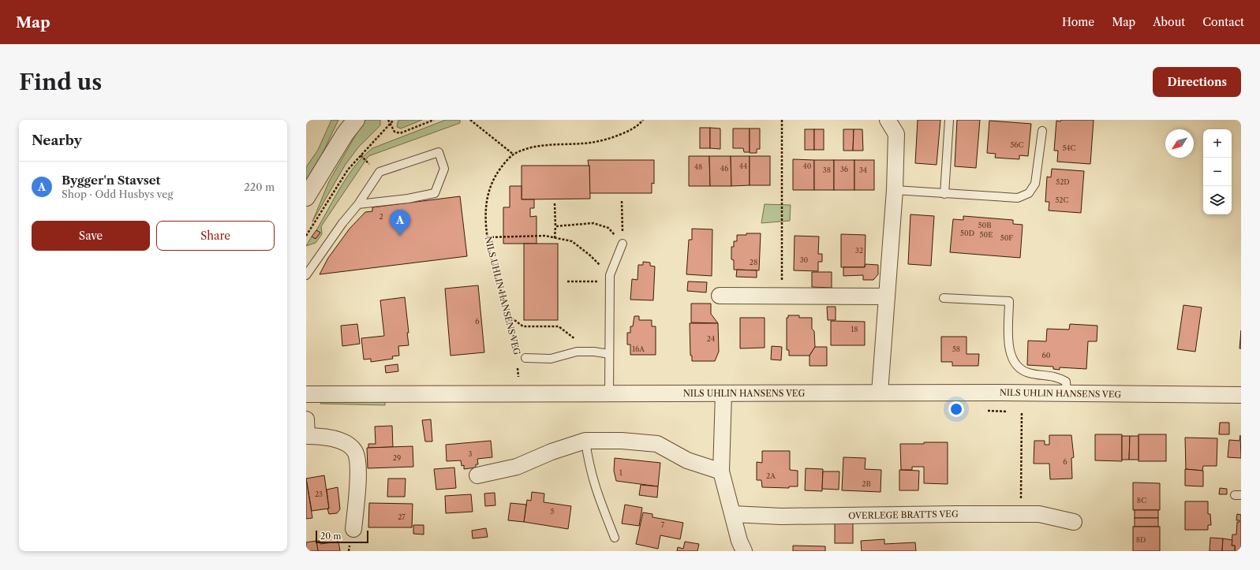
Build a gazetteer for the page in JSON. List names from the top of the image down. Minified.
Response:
{"streets":{"street":["NILS UHLIN HANSENS VEG","OVERLEGE BRATTS VEG"]},"house_numbers":["56C","54C","44","40","48","46","36","38","34","52D","52C","2","50B","50D","50E","50F","32","30","28","6","18","24","16A","58","60","3","29","6","1","2A","2B","23","8C","5","27","7","8D"],"scale_bar":"20 m","north":"bottom left","page":{"header":"Map","nav":["Home","Map","About","Contact"],"buttons":["Directions",["Save","Share"]],"title":"Find us","heading":"Nearby","map_buttons":["+","−"],"list":[{"mark":"A","name":"Bygger'n Stavset","note":"Shop · Odd Husbys veg","value":"220 m"}],"pins":"A","scale":"20 m"}}
